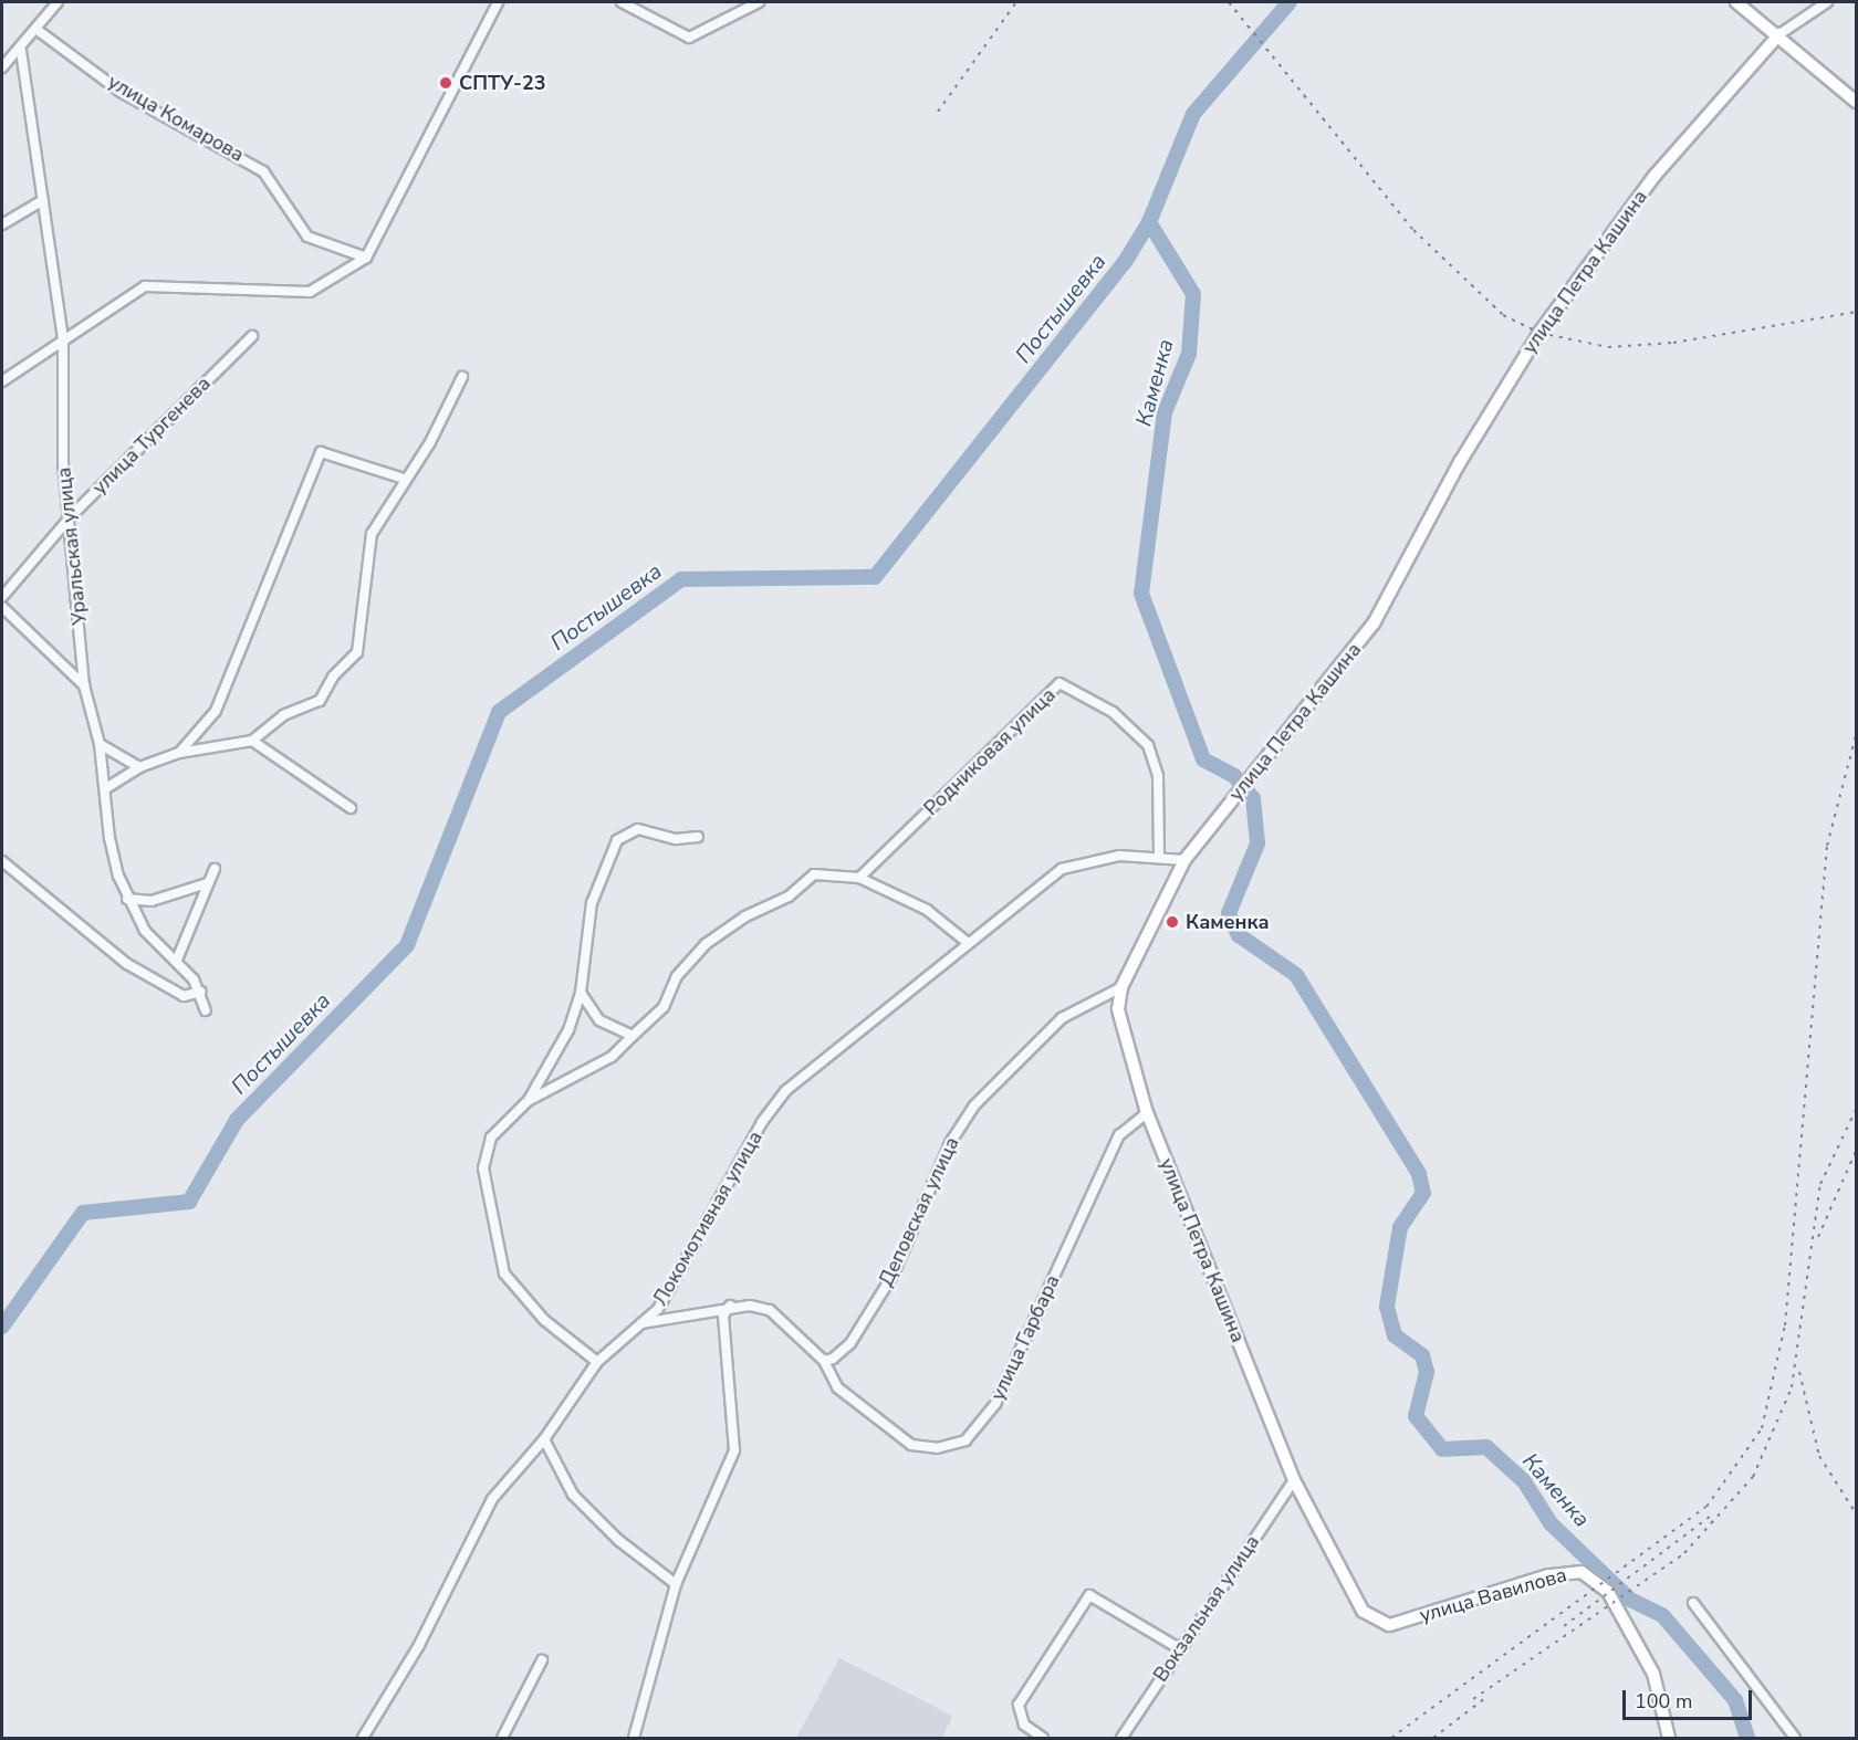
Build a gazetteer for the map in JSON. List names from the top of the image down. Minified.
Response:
{"streets":{"main road":["улица Петра Кашина","улица Вавилова"],"street":["улица Комарова","улица Тургенева","Уральская улица","Родниковая улица","Деповская улица","Локомотивная улица","улица Гарбара","Вокзальная улица"]},"crossings":[["улица Петра Кашина","Деповская улица"],["улица Петра Кашина","Локомотивная улица"],["улица Петра Кашина","улица Гарбара"],["улица Петра Кашина","улица Вавилова"],["улица Петра Кашина","Вокзальная улица"],["улица Тургенева","Уральская улица"],["Родниковая улица","Локомотивная улица"],["Деповская улица","улица Гарбара"],["улица Вавилова","Вокзальная улица"]],"water":["Постышевка","Каменка"],"places":["СПТУ-23","Каменка"],"scale_bar":"100 m"}
